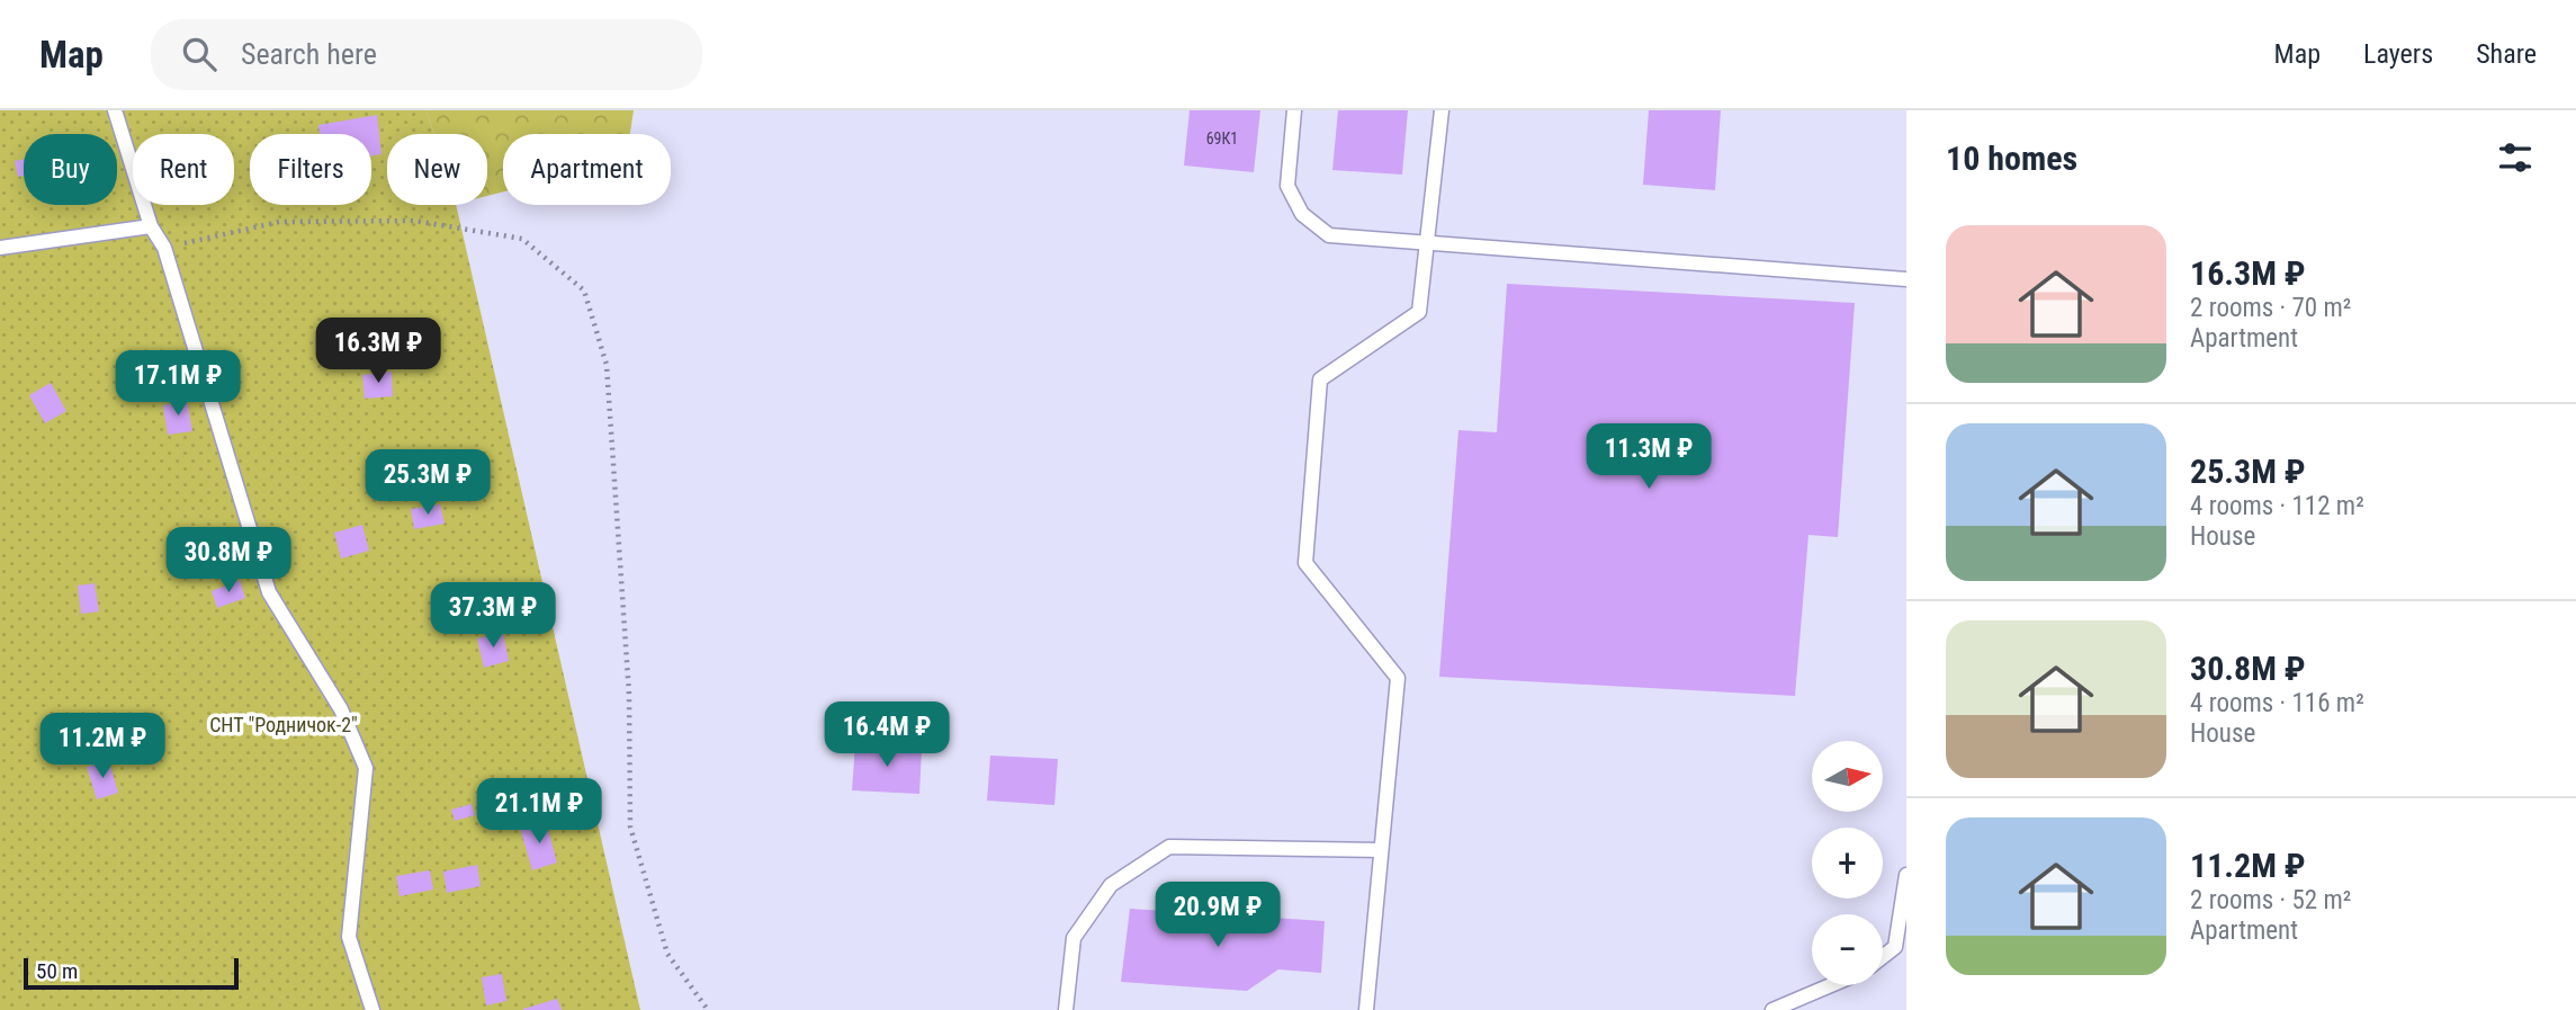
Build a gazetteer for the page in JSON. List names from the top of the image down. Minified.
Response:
{"parks":["СНТ \"Родничок-2\""],"house_numbers":["69К1"],"scale_bar":"50 m","north":"right","page":{"header":"Map","search":"Search here","nav":["Map","Layers","Share"],"heading":"10 homes","chip":["Buy","Rent","Filters","New","Apartment"],"list":[{"name":"16.3M ₽","note":"2 rooms · 70 m² · Apartment"},{"name":"25.3M ₽","note":"4 rooms · 112 m² · House"},{"name":"30.8M ₽","note":"4 rooms · 116 m² · House"},{"name":"11.2M ₽","note":"2 rooms · 52 m² · Apartment"}],"price":["16.3M ₽","17.1M ₽","11.3M ₽","25.3M ₽","30.8M ₽","37.3M ₽","16.4M ₽","11.2M ₽","21.1M ₽","20.9M ₽"],"map_buttons":["+","−"],"scale":"50 m"}}
